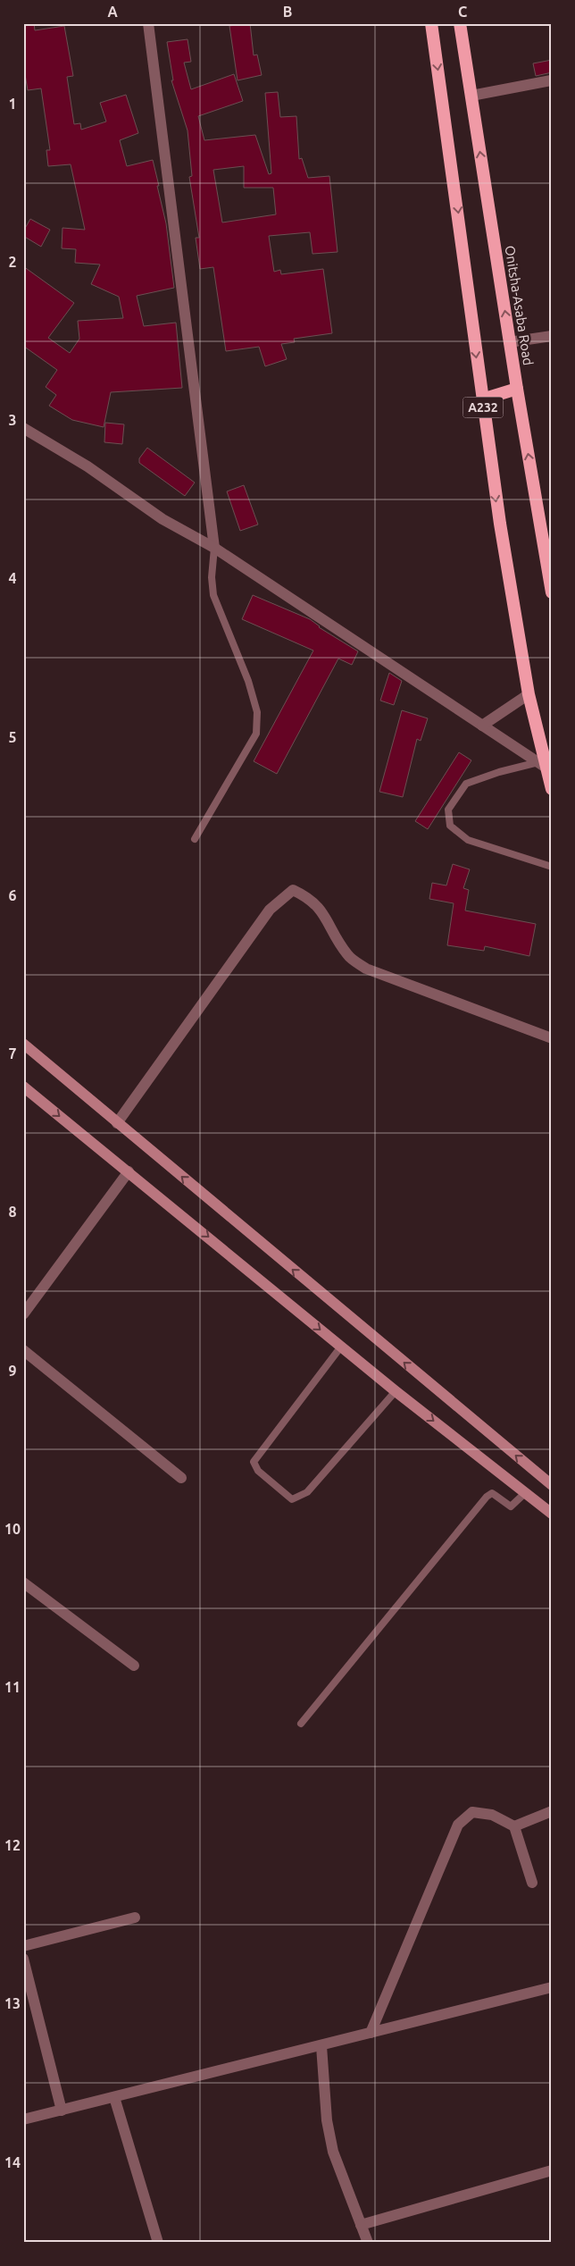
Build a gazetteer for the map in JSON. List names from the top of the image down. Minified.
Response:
{"streets":{"highway":["Onitsha-Asaba Road","A232"]},"grid":{"columns":["A","B","C"],"rows":["1","2","3","4","5","6","7","8","9","10","11","12","13","14"]}}
